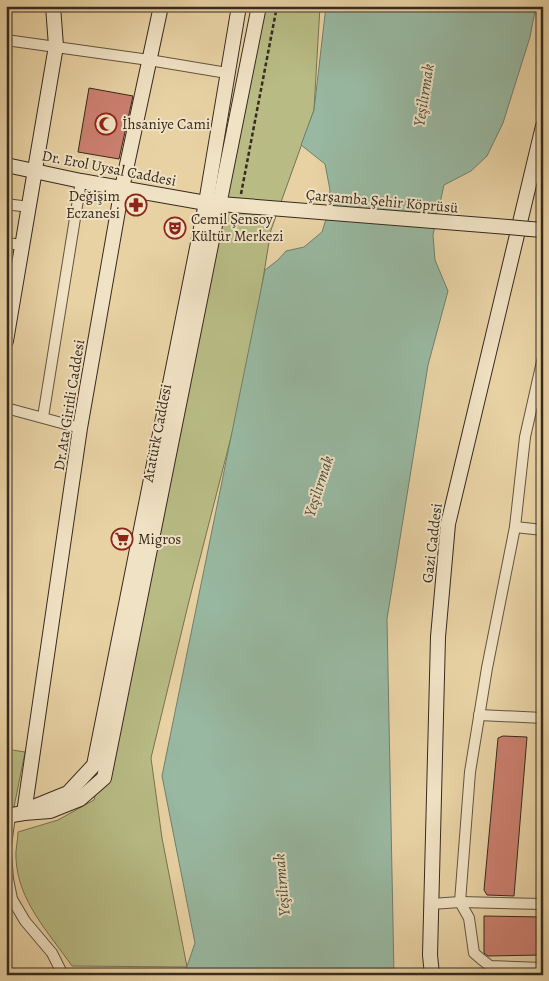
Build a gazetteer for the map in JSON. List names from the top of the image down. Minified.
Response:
{"streets":{"street":["Dr. Erol Uysal Caddesi","Çarşamba Şehir Köprüsü","Dr.Ata Giritli Caddesi","Atatürk Caddesi","Gazi Caddesi"]},"crossings":[["Dr. Erol Uysal Caddesi","Çarşamba Şehir Köprüsü"],["Dr. Erol Uysal Caddesi","Dr.Ata Giritli Caddesi"],["Dr. Erol Uysal Caddesi","Atatürk Caddesi"],["Çarşamba Şehir Köprüsü","Atatürk Caddesi"],["Dr.Ata Giritli Caddesi","Atatürk Caddesi"]],"water":["Yeşilırmak"],"places":{"mosque":["İhsaniye Cami"],"pharmacy":["Değişim Eczanesi"],"theatre":["Cemil Şensoy Kültür Merkezi"],"supermarket":["Migros"]}}
